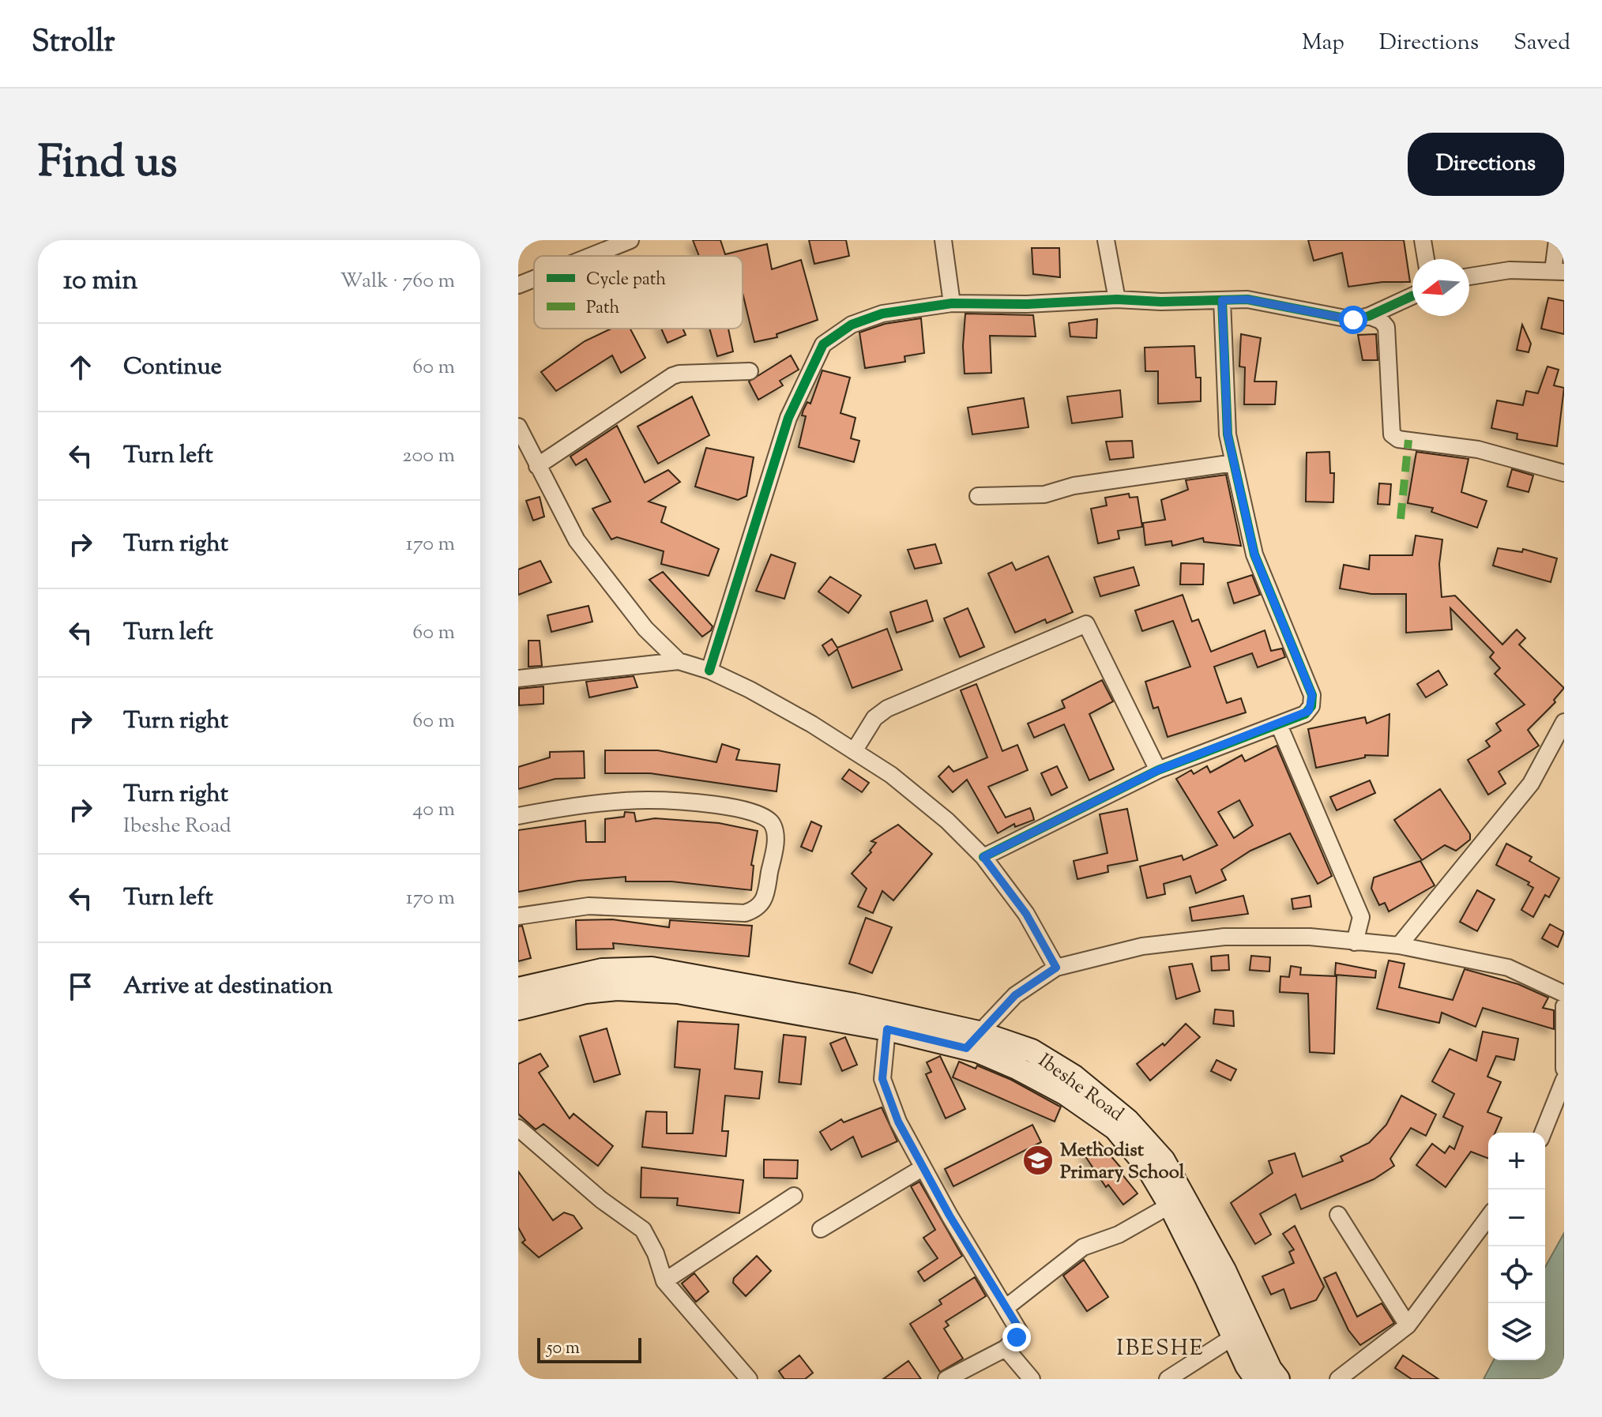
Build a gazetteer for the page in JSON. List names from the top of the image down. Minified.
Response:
{"streets":{"main road":["Ibeshe Road"]},"districts":["IBESHE"],"places":{"school or university":["Methodist Primary School"]},"legend":["Cycle path","Path"],"scale_bar":"50 m","north":"left","page":{"header":"Strollr","nav":["Map","Directions","Saved"],"title":"Find us","buttons":"Directions","heading":["10 min","Walk · 760 m"],"list":[["Continue","60 m"],["Turn left","200 m"],["Turn right","170 m"],["Turn left","60 m"],["Turn right","60 m"],["Turn right","Ibeshe Road","40 m"],["Turn left","170 m"],"Arrive at destination"],"map_buttons":["+","−"],"scale":"50 m"}}
